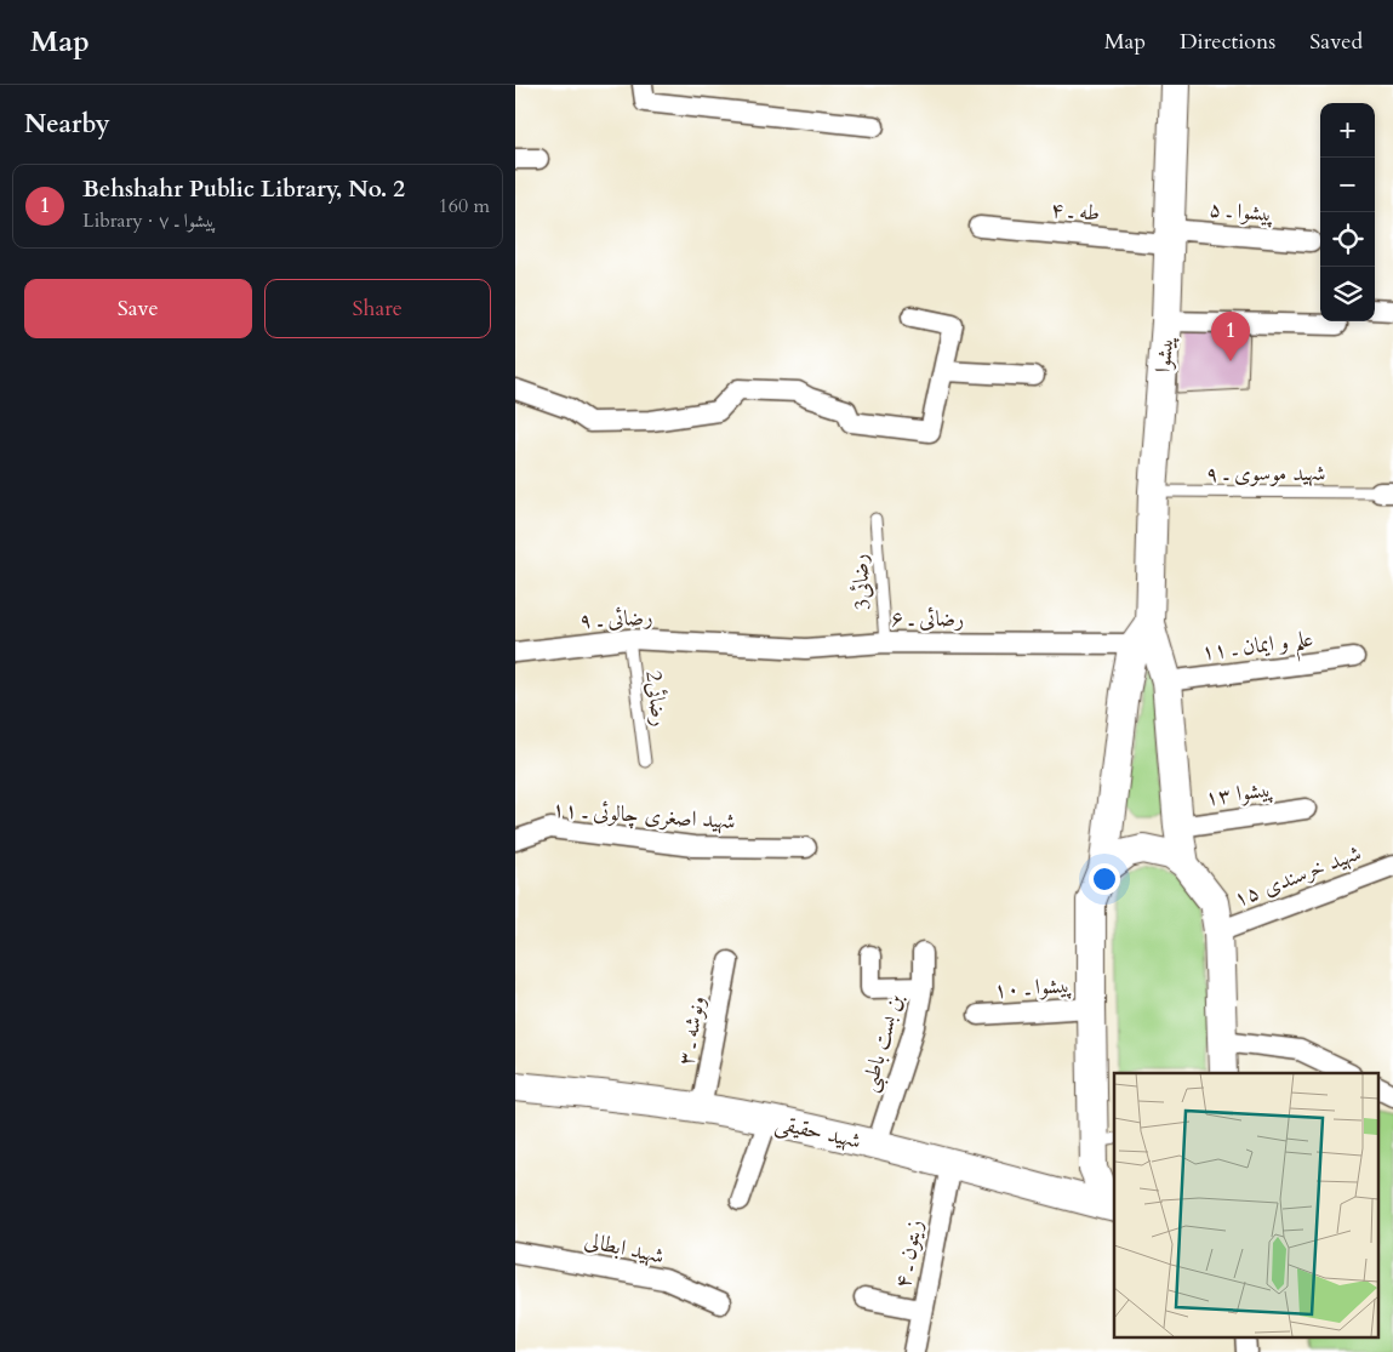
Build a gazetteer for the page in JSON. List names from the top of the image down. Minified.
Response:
{"streets":{"street":["طه ـ ۴","پیشوا ـ ۵","پیشوا","رضائی ـ ۹","رضائی ـ ۶","علم و ایمان ـ ۱۱","پیشوا ۱۳","شهید اصغری چالوئی ـ ۱۱","شهید خرسندی ۱۵","پیشوا ـ ۱۰","ونوشه ـ ۳","بن بست باطبی","شهید حقیقی","شهید ابطالی","زیتون ـ ۴"],"lane":["شهید موسوی ـ ۹","رضائی3","رضائی2"]},"crossings":[["طه ـ ۴","پیشوا ـ ۵"],["طه ـ ۴","پیشوا"],["پیشوا ـ ۵","پیشوا"],["پیشوا","شهید موسوی ـ ۹"],["پیشوا","رضائی ـ ۶"],["رضائی3","رضائی ـ ۶"],["رضائی ـ ۹","رضائی ـ ۶"],["رضائی ـ ۹","رضائی2"],["ونوشه ـ ۳","شهید حقیقی"],["بن بست باطبی","شهید حقیقی"],["شهید حقیقی","زیتون ـ ۴"]],"page":{"header":"Map","nav":["Map","Directions","Saved"],"heading":"Nearby","map_buttons":["+","−"],"list":[{"mark":"1","name":"Behshahr Public Library, No. 2","note":"Library · پیشوا ـ ۷","value":"160 m"}],"buttons":["Save","Share"],"pins":"1"}}
